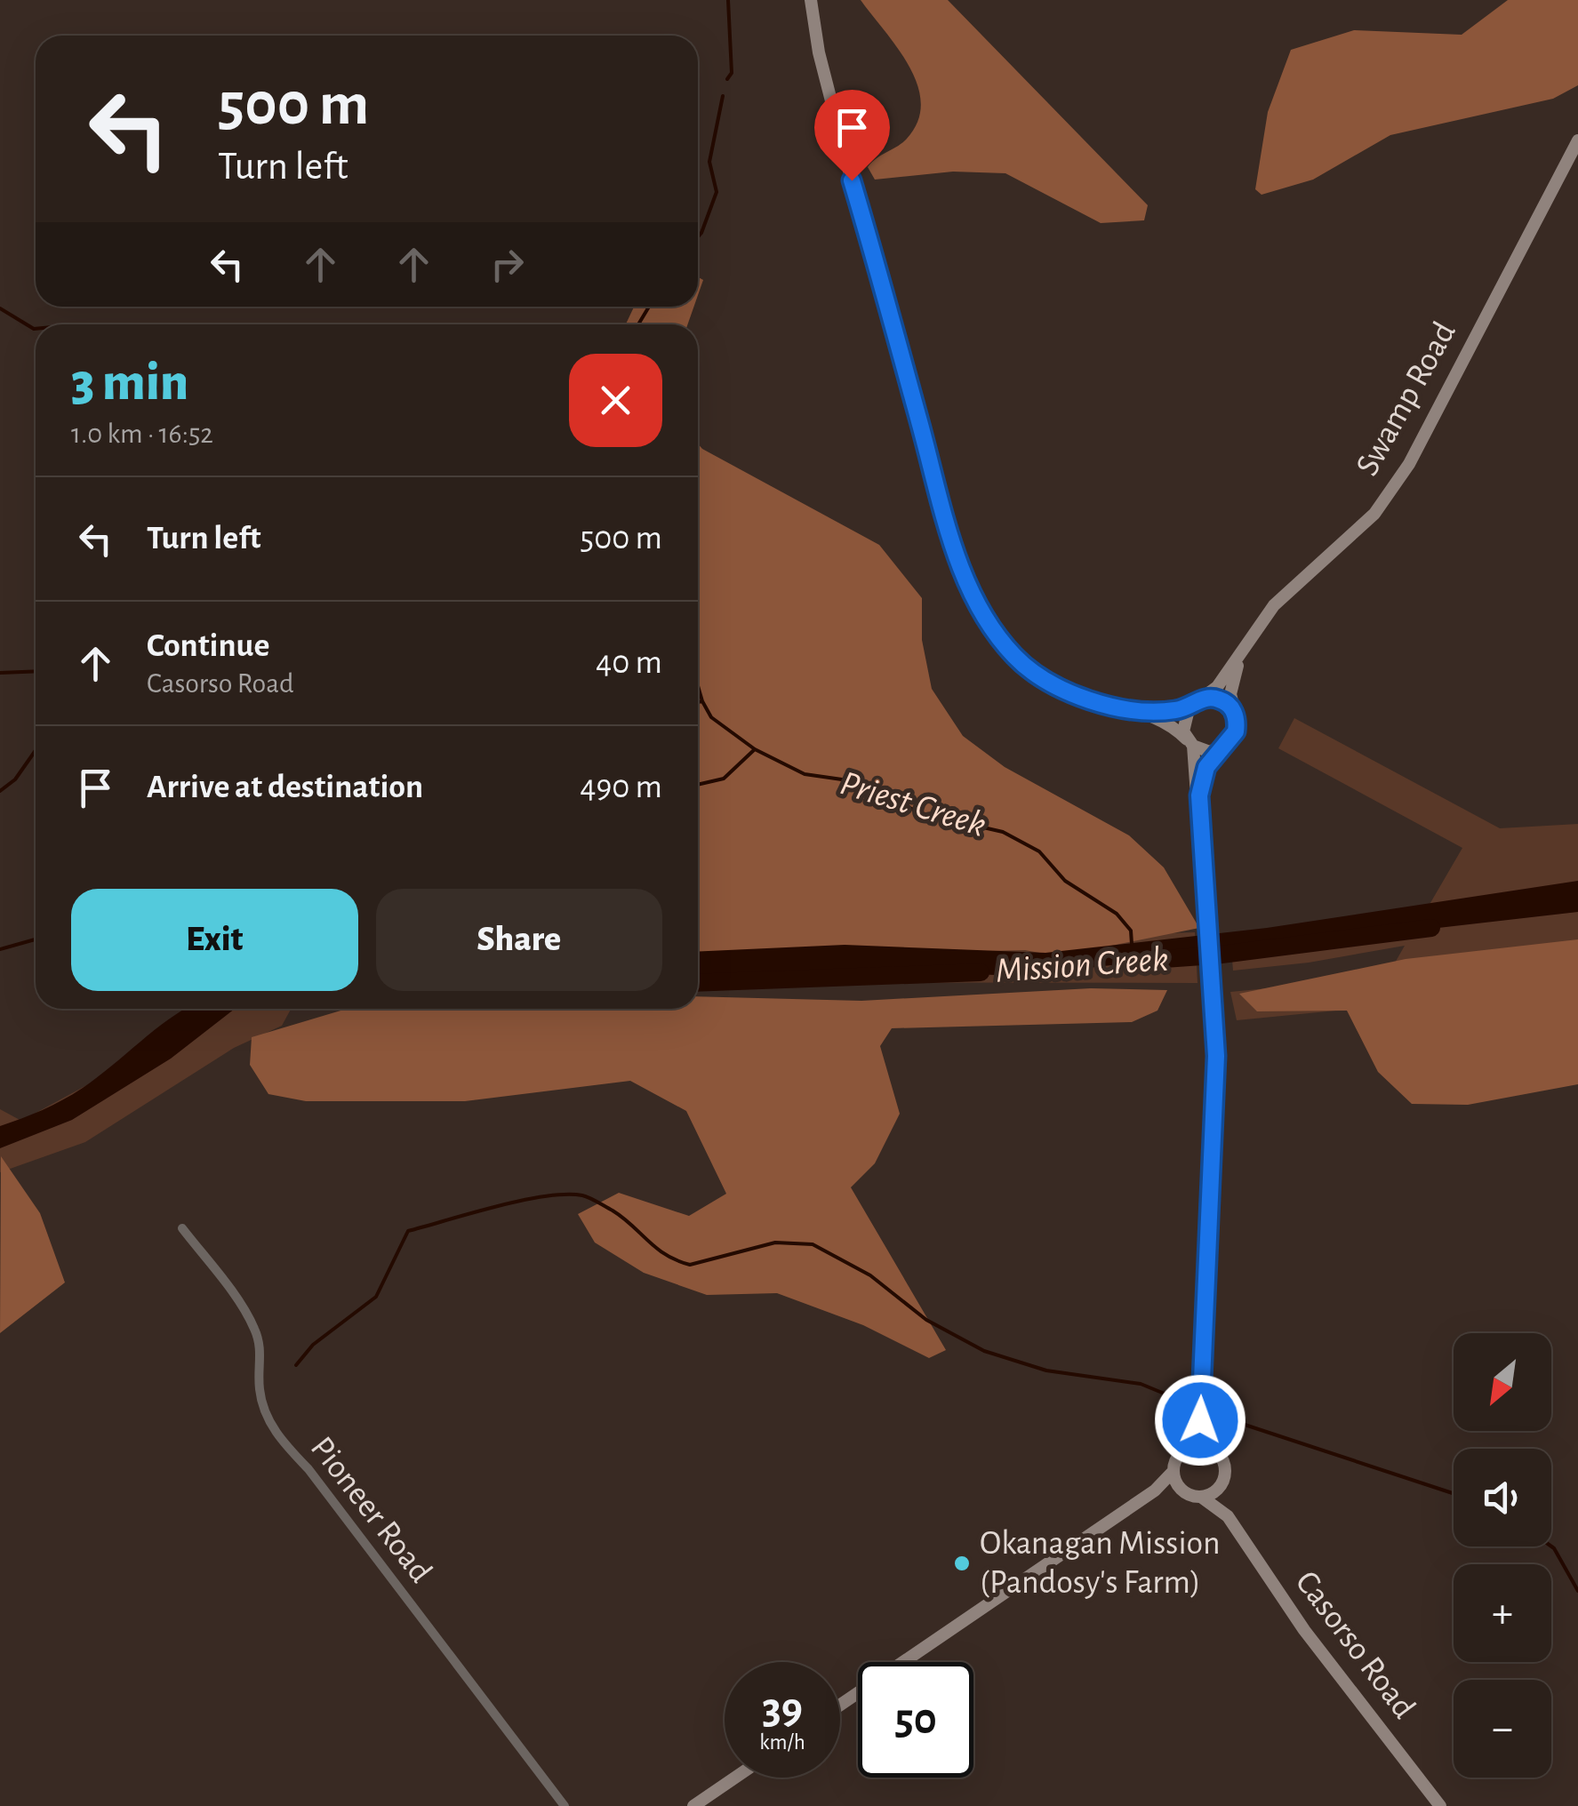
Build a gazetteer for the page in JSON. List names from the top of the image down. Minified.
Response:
{"streets":{"main road":["Swamp Road","Casorso Road"],"street":["Pioneer Road"]},"water":["Priest Creek","Mission Creek"],"places":["Okanagan Mission (Pandosy's Farm)"],"north":"bottom left","page":{"turn":["500 m","Turn left"],"heading":["3 min","1.0 km · 16:52"],"list":[{"name":"Turn left","value":"500 m"},{"name":"Continue","note":"Casorso Road","value":"40 m"},{"name":"Arrive at destination","value":"490 m"}],"buttons":["Exit","Share"],"map_buttons":["+","−"],"speed":"39 km/h","limit":"50"}}
